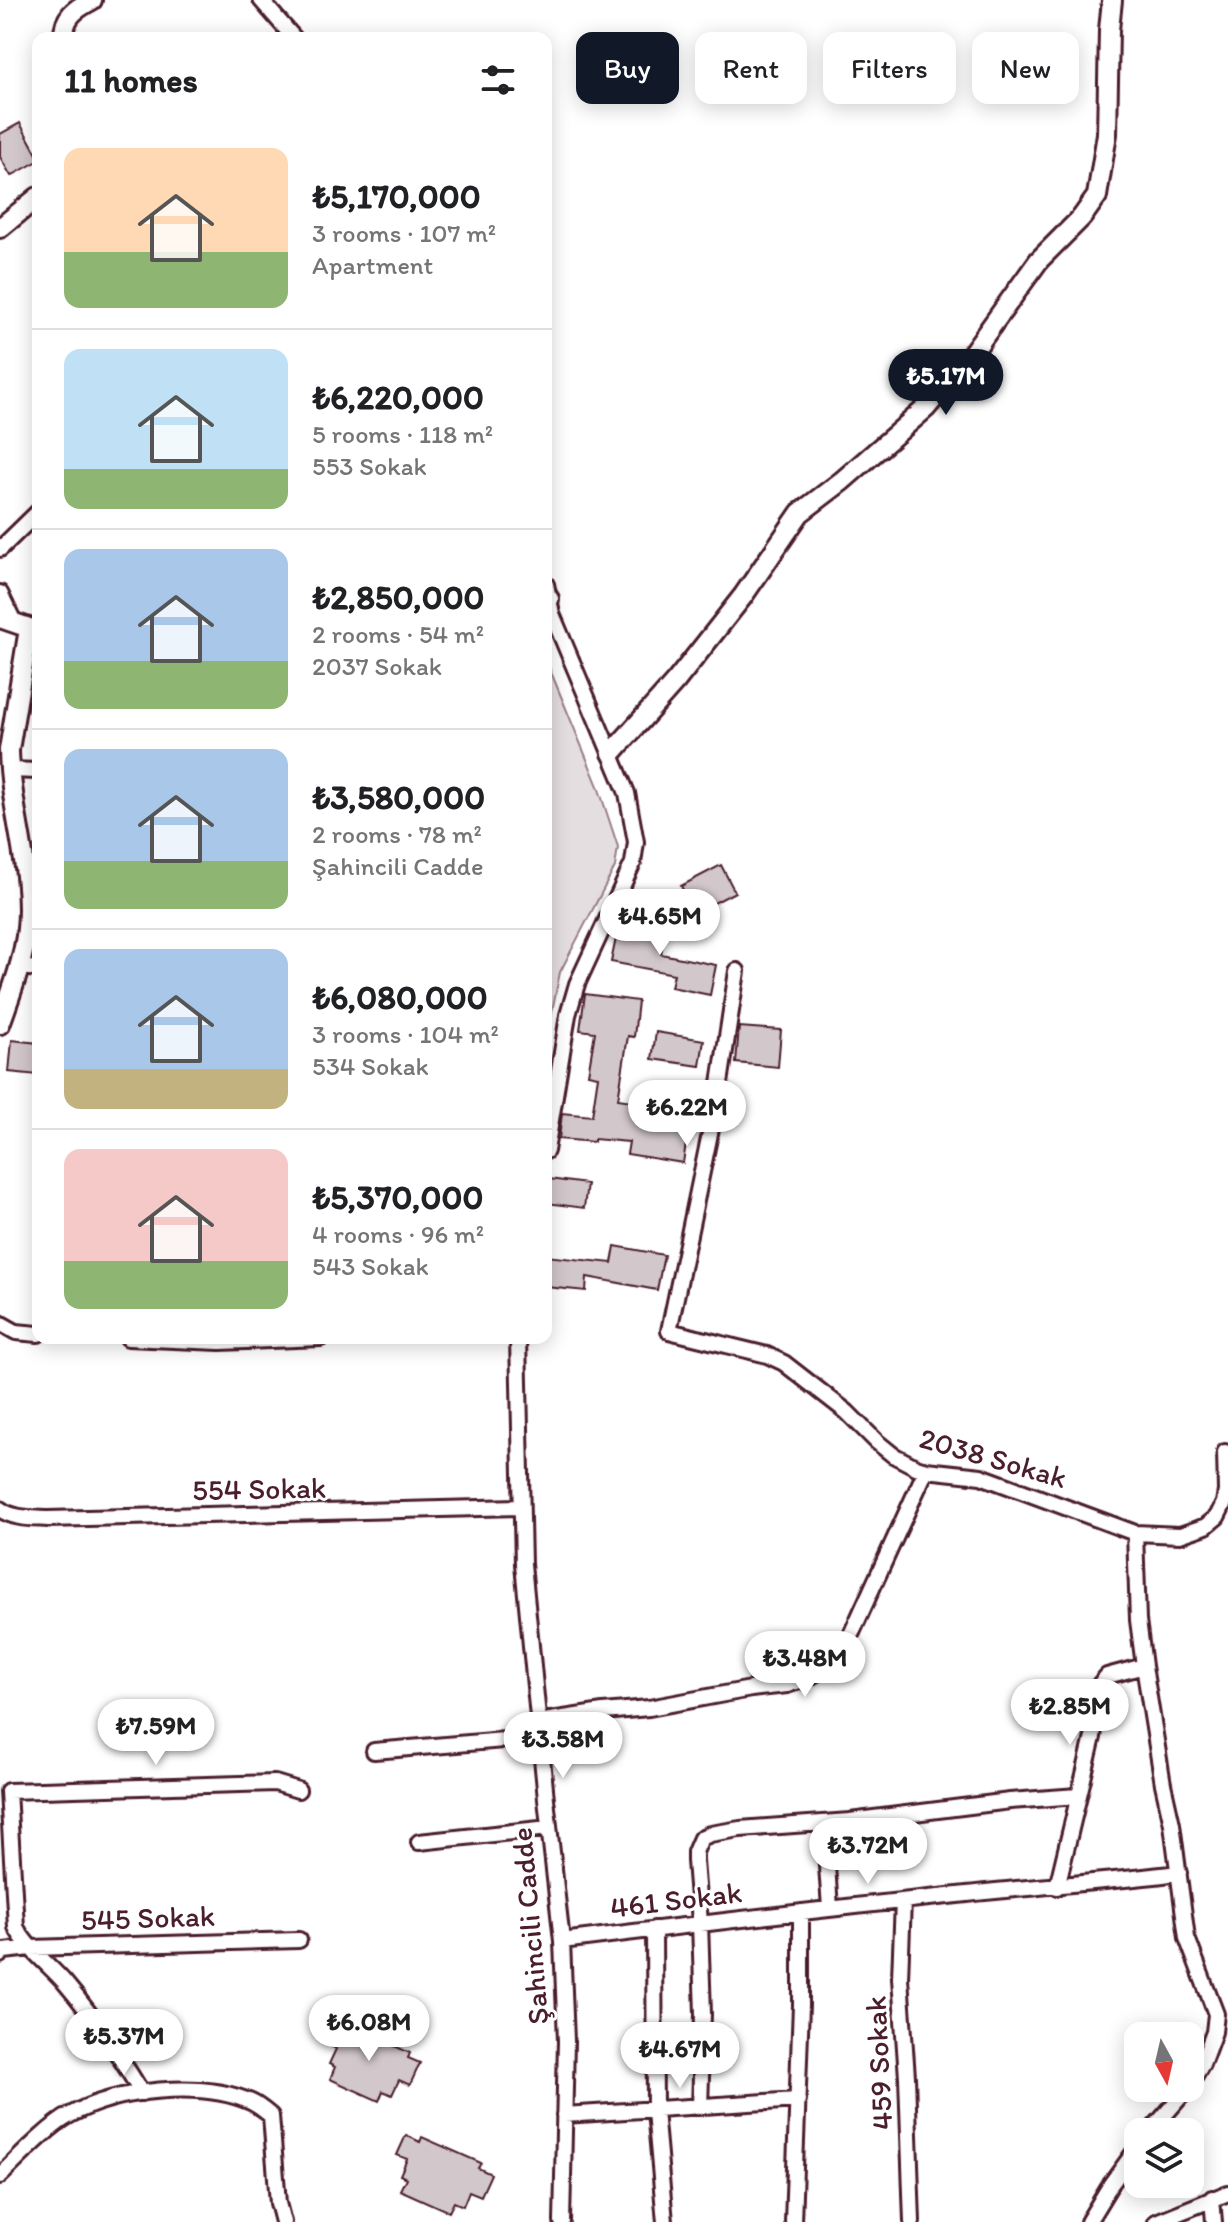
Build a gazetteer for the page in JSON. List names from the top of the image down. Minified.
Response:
{"streets":{"street":["2038 Sokak","554 Sokak","461 Sokak","545 Sokak","Şahincili Cadde","459 Sokak"]},"crossings":[["554 Sokak","Şahincili Cadde"],["461 Sokak","Şahincili Cadde"],["461 Sokak","459 Sokak"]],"north":"bottom","page":{"chip":["Buy","Rent","Filters","New"],"heading":"11 homes","list":[{"name":"₺5,170,000","note":"3 rooms · 107 m² · Apartment"},{"name":"₺6,220,000","note":"5 rooms · 118 m² · 553 Sokak"},{"name":"₺2,850,000","note":"2 rooms · 54 m² · 2037 Sokak"},{"name":"₺3,580,000","note":"2 rooms · 78 m² · Şahincili Cadde"},{"name":"₺6,080,000","note":"3 rooms · 104 m² · 534 Sokak"},{"name":"₺5,370,000","note":"4 rooms · 96 m² · 543 Sokak"}],"price":["₺5.17M","₺4.65M","₺6.22M","₺3.48M","₺2.85M","₺7.59M","₺3.58M","₺3.72M","₺6.08M","₺5.37M","₺4.67M"]}}
